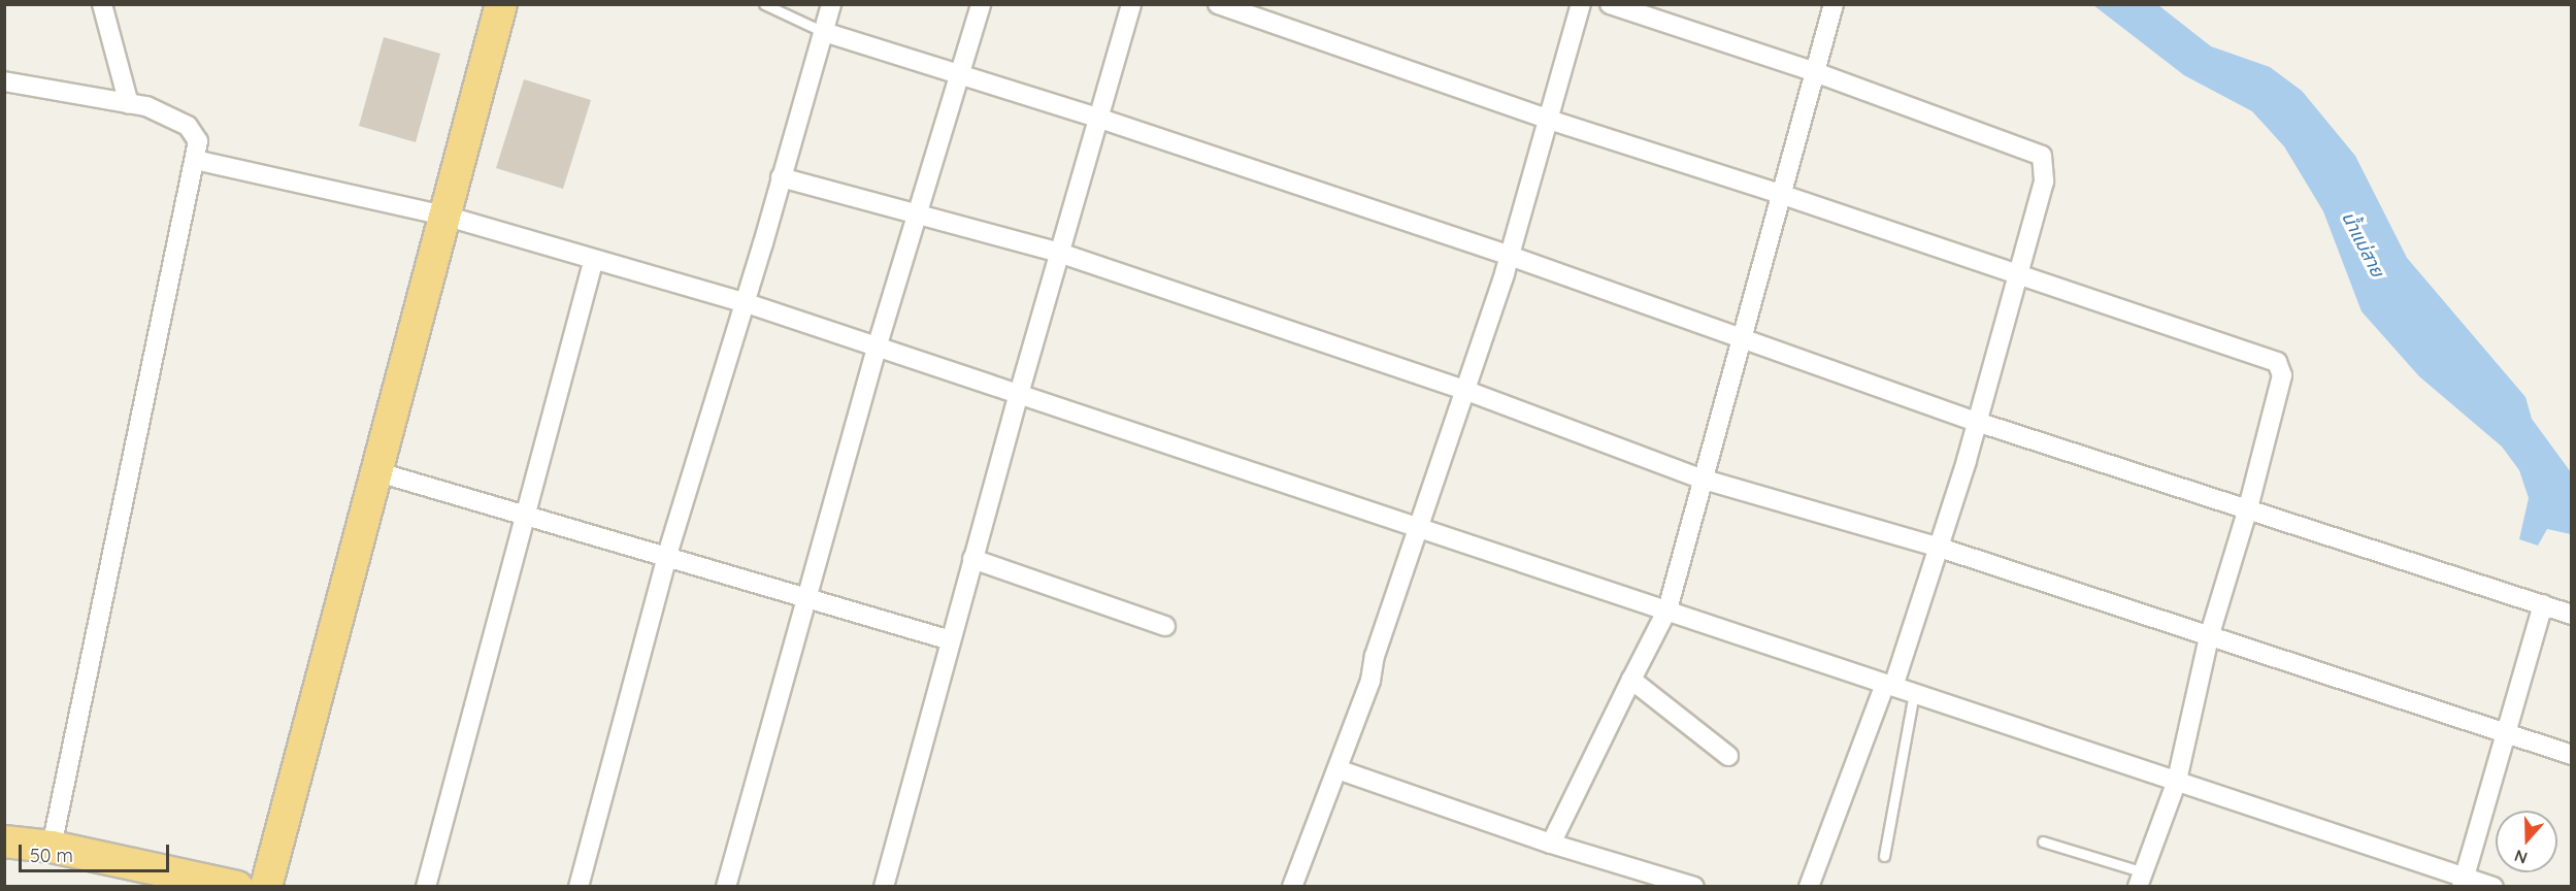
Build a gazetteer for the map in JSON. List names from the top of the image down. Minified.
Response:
{"water":["น้ำแม่สาย"],"scale_bar":"50 m","north":"bottom"}
